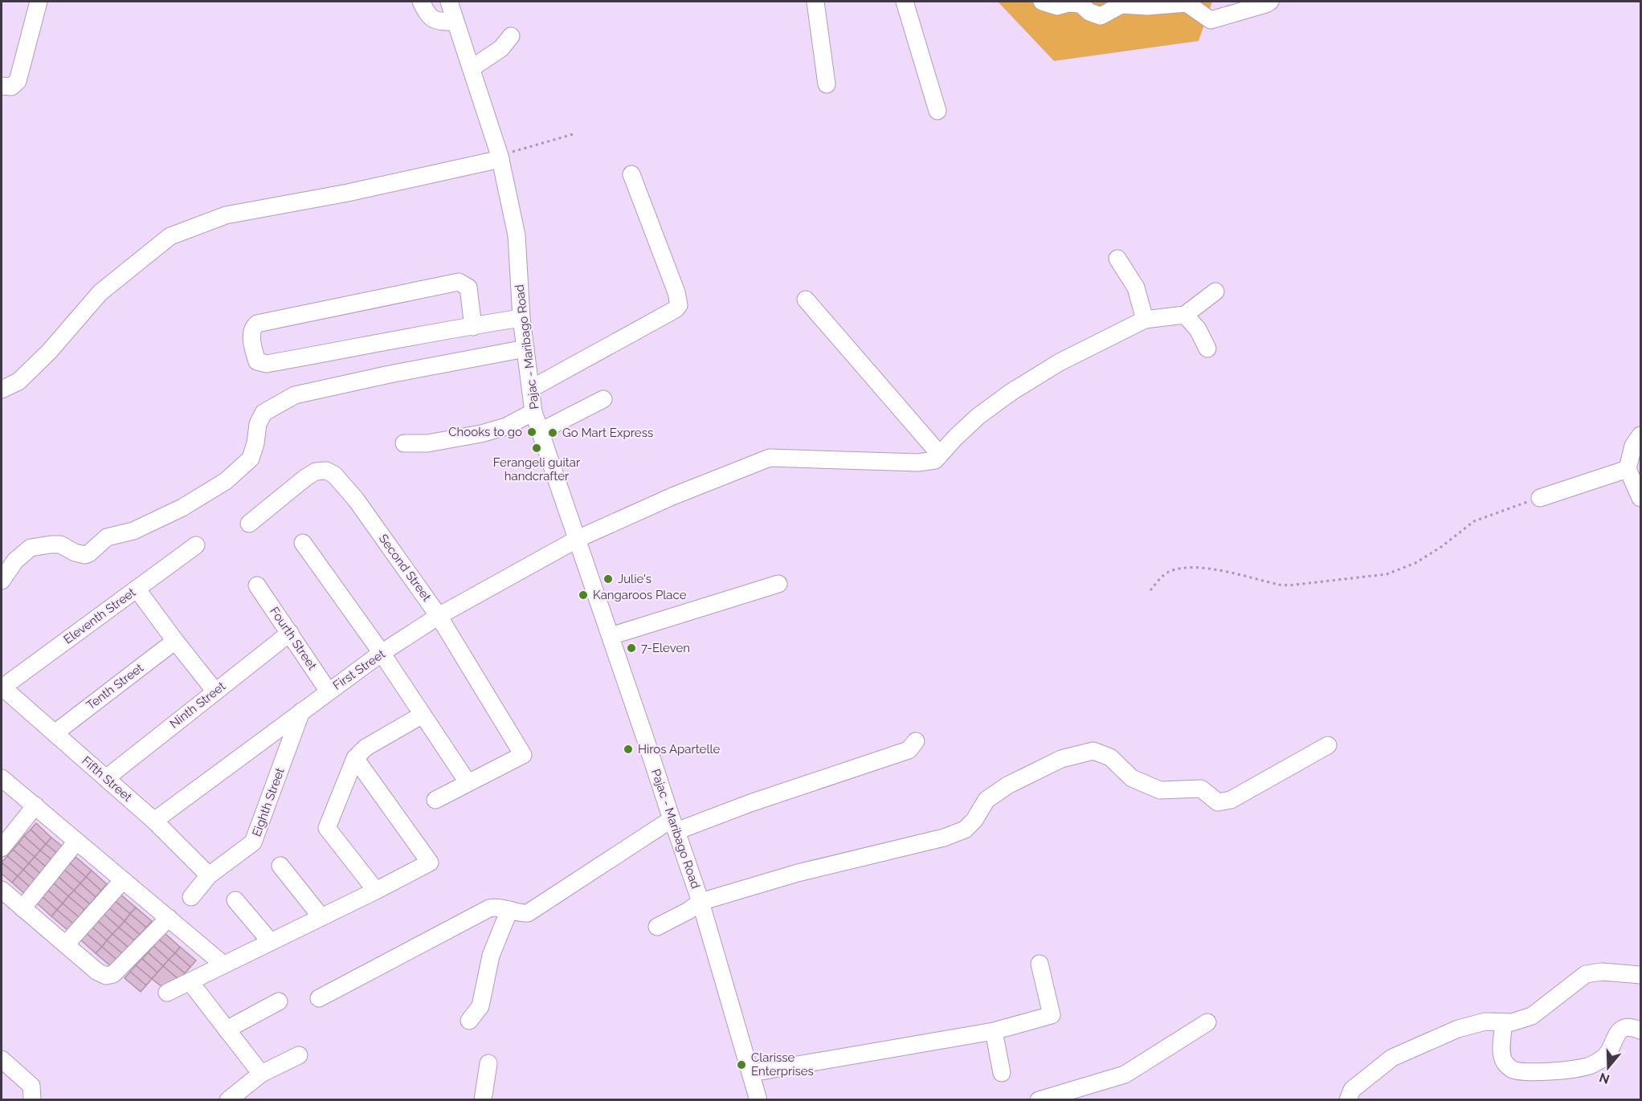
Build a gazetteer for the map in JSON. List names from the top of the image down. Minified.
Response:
{"streets":{"street":["Pajac - Maribago Road","Second Street","Eleventh Street","Fourth Street","First Street","Tenth Street","Ninth Street","Fifth Street","Eighth Street"]},"crossings":[["Pajac - Maribago Road","First Street"],["Second Street","First Street"],["Eleventh Street","Fifth Street"],["Fourth Street","First Street"],["Fourth Street","Ninth Street"],["First Street","Fifth Street"],["First Street","Eighth Street"],["Tenth Street","Fifth Street"],["Ninth Street","Fifth Street"],["Fifth Street","Eighth Street"]],"places":["Chooks to go","Go Mart Express","Ferangeli guitar handcrafter","Julie's","Kangaroos Place","7-Eleven","Hiros Apartelle","Clarisse Enterprises"],"north":"bottom"}
